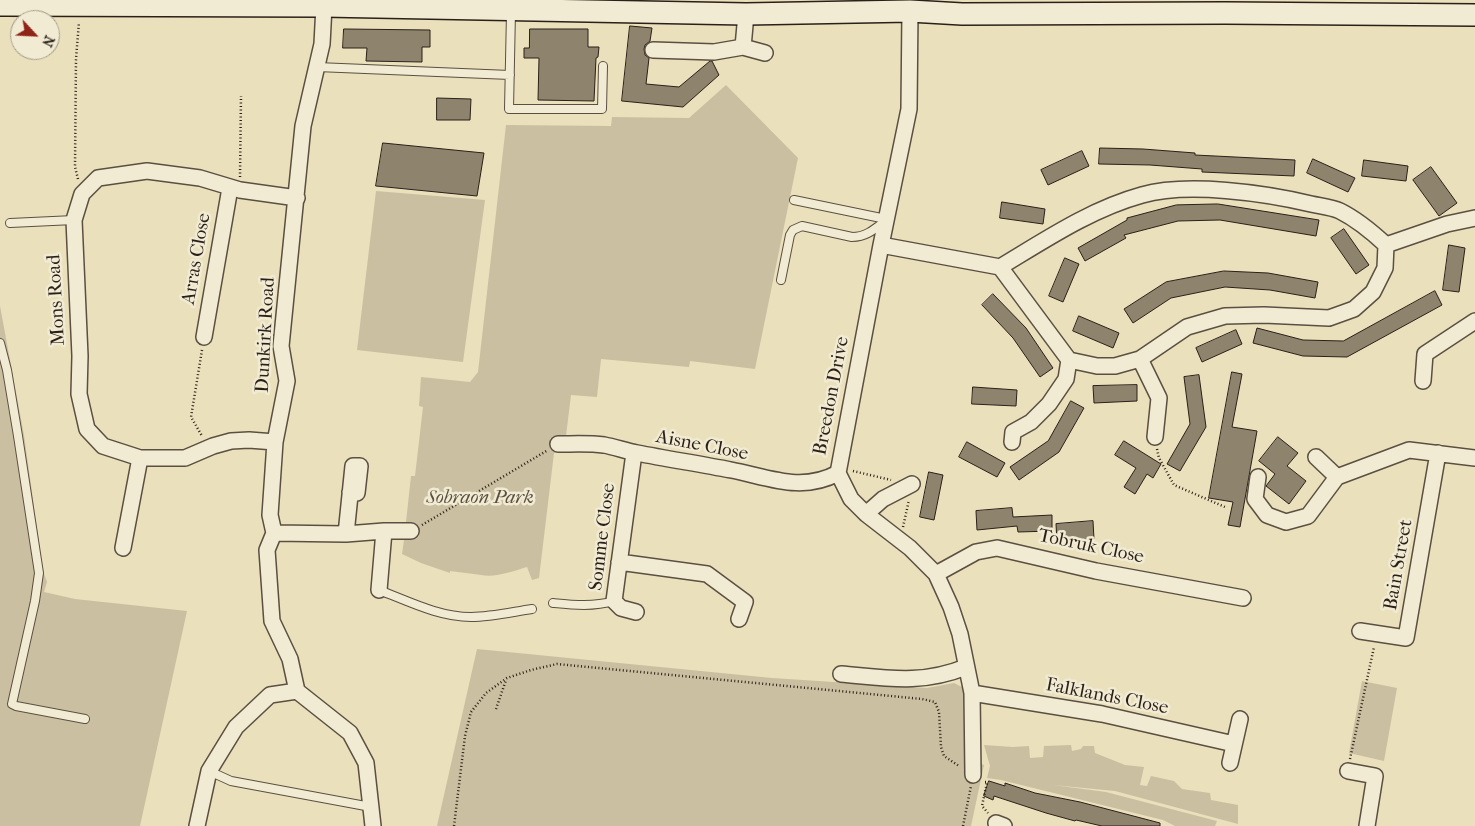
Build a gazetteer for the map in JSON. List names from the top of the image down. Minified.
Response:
{"streets":{"street":["Arras Close","Mons Road","Dunkirk Road","Breedon Drive","Aisne Close","Somme Close","Tobruk Close","Bain Street","Falklands Close"]},"crossings":[["Mons Road","Dunkirk Road"],["Breedon Drive","Aisne Close"],["Breedon Drive","Tobruk Close"],["Breedon Drive","Falklands Close"],["Aisne Close","Somme Close"]],"parks":["Sobraon Park"],"north":"bottom right"}
